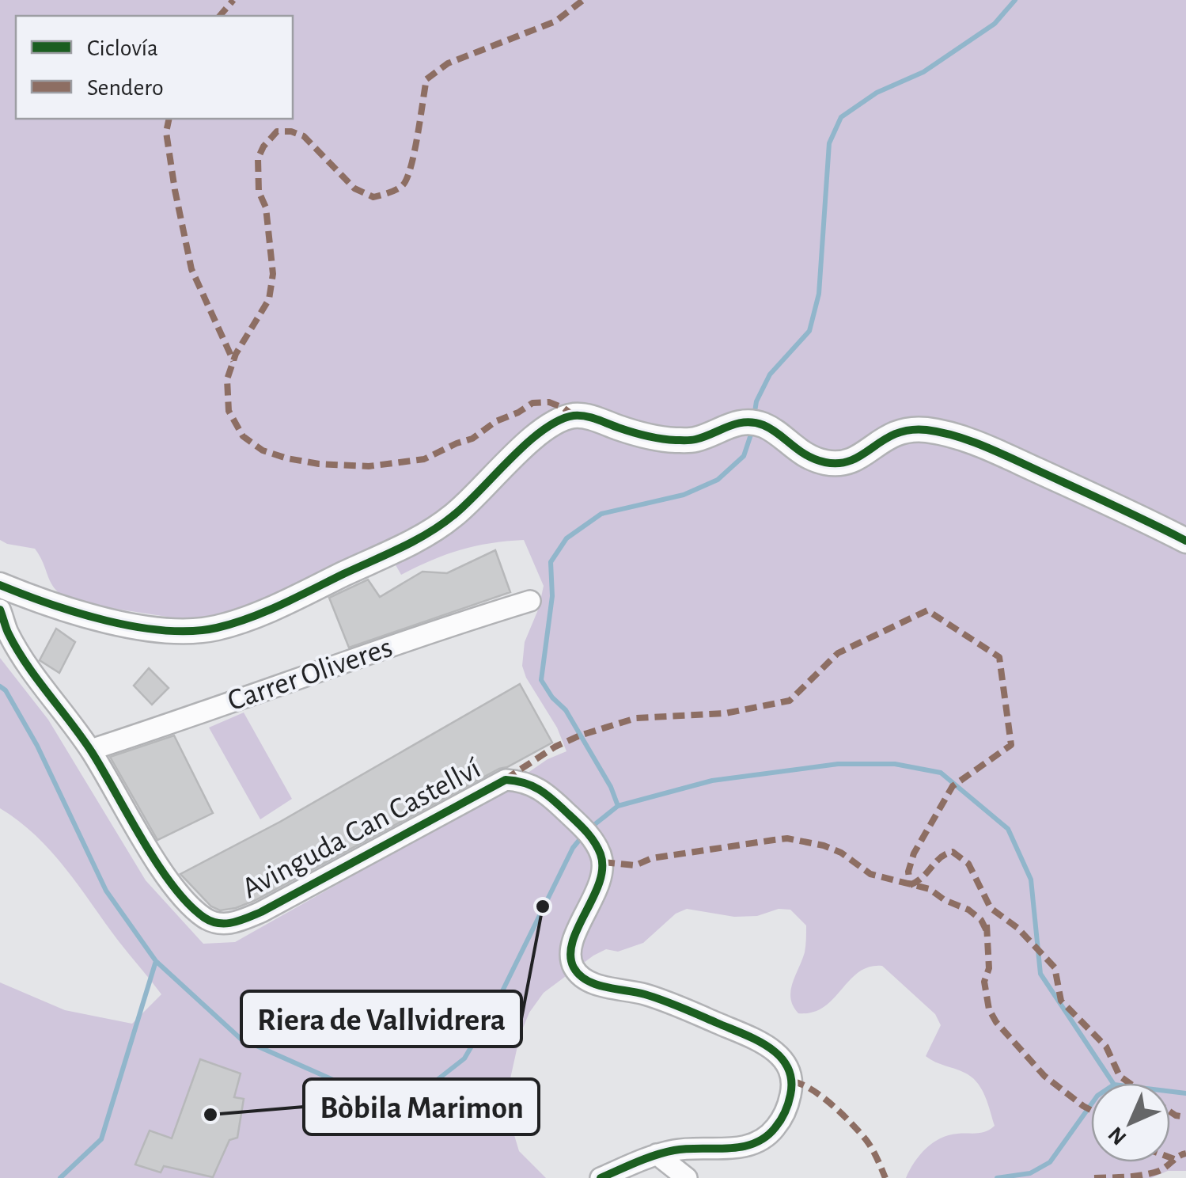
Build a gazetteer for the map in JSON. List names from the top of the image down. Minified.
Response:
{"streets":{"street":["Carrer Oliveres","Avinguda Can Castellví"]},"crossings":[["Carrer Oliveres","Avinguda Can Castellví"]],"places":["Riera de Vallvidrera","Bòbila Marimon"],"legend":["Ciclovía","Sendero"],"north":"bottom left"}
